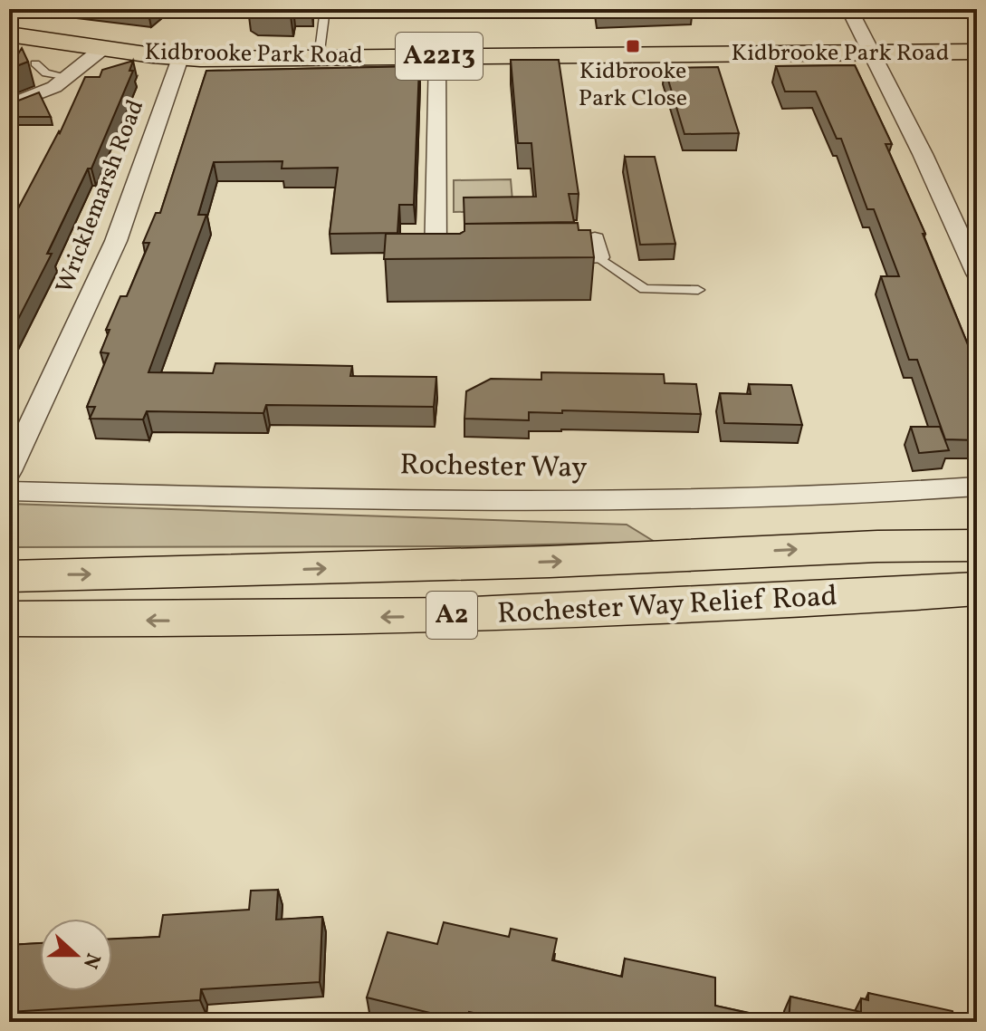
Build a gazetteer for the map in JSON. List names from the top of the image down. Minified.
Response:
{"streets":{"main road":["Kidbrooke Park Road","A2213","Rochester Way Relief Road","A2"],"street":["Wricklemarsh Road","Rochester Way"]},"crossings":[["Kidbrooke Park Road","Wricklemarsh Road"],["Rochester Way Relief Road","A2"]],"places":{"transit":["Kidbrooke Park Close"]},"north":"right"}
